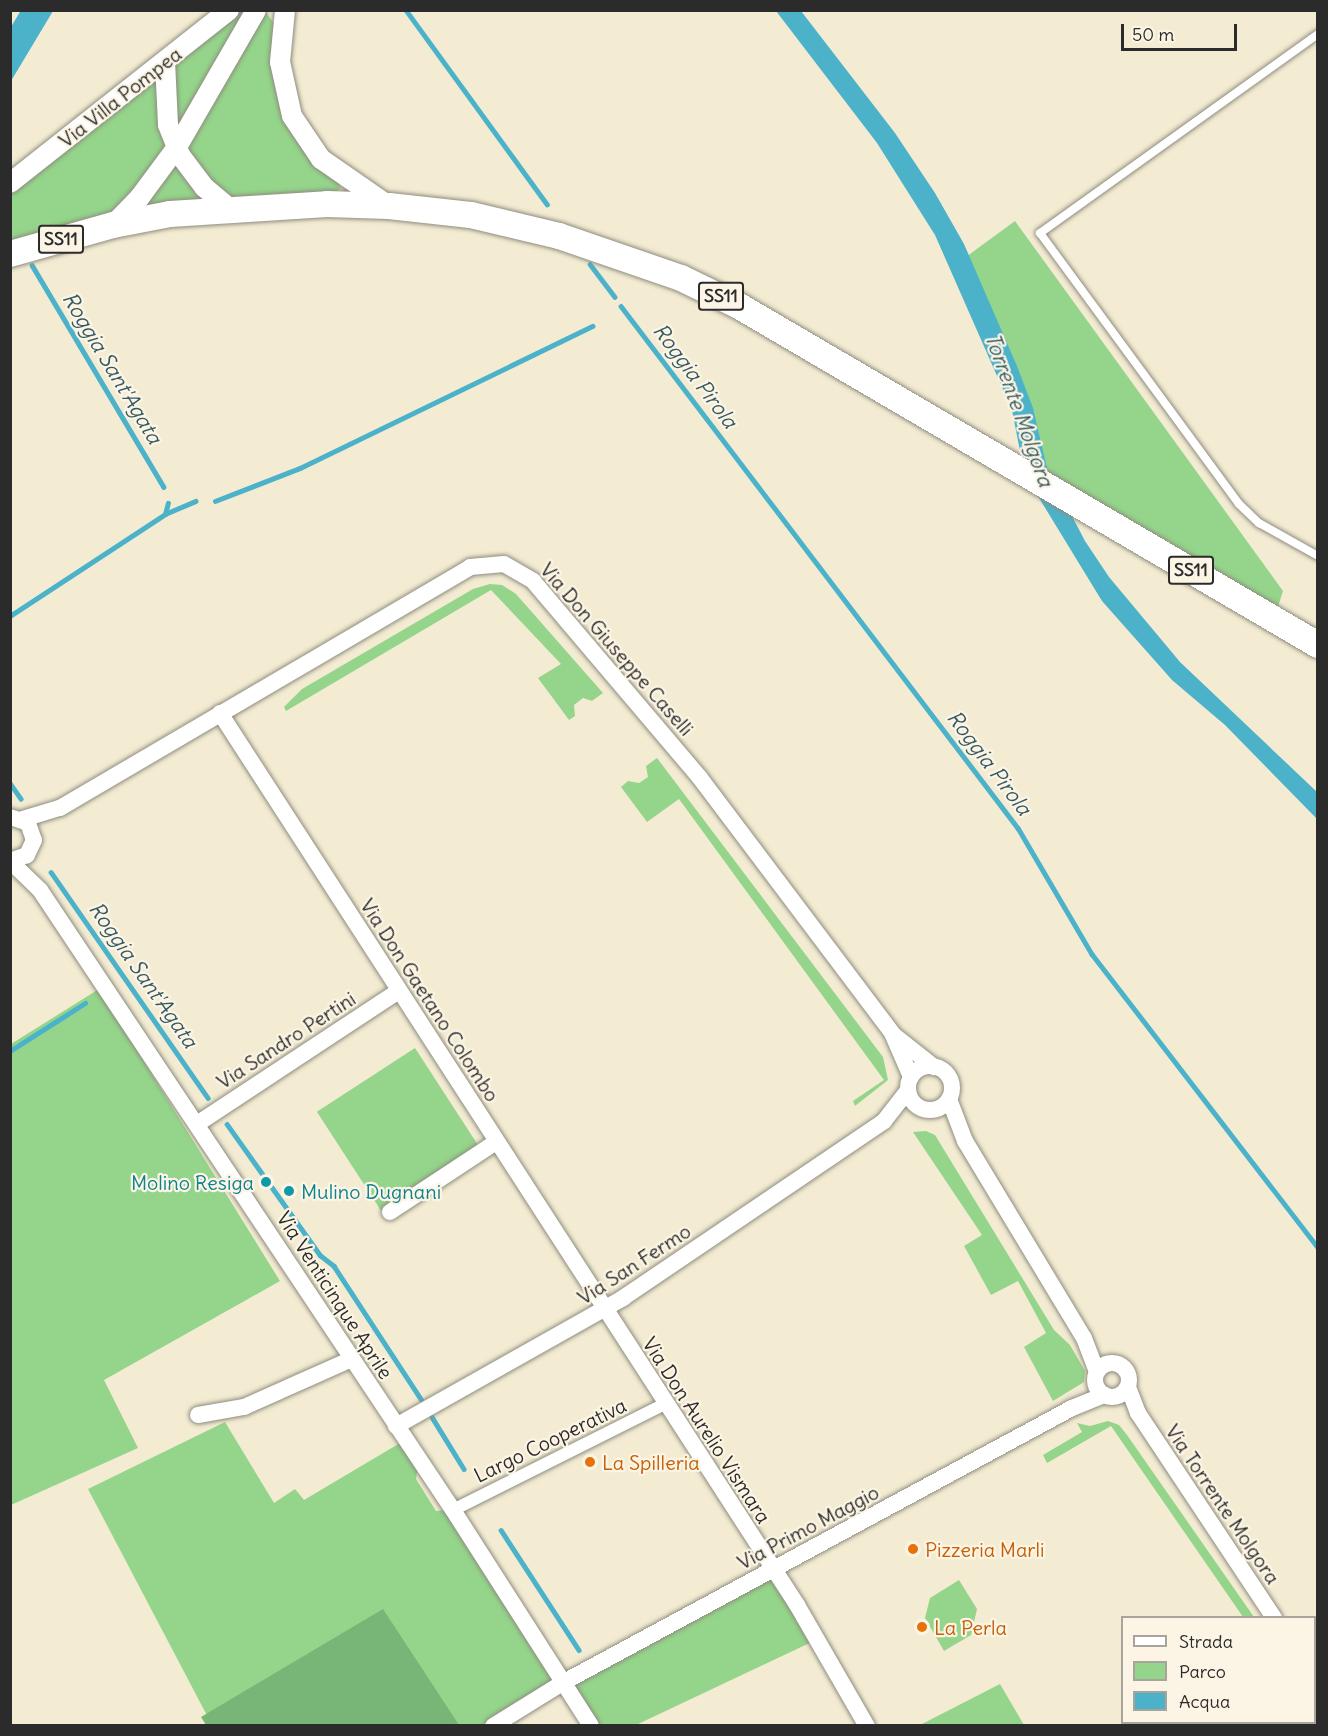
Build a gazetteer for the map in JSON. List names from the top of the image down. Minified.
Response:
{"streets":{"main road":["SS11"],"street":["Via Villa Pompea","Via Don Giuseppe Caselli","Via Don Gaetano Colombo","Via Sandro Pertini","Via San Fermo","Via Venticinque Aprile","Via Don Aurelio Vismara","Largo Cooperativa","Via Torrente Molgora","Via Primo Maggio"]},"crossings":[["Via Don Giuseppe Caselli","Via Don Gaetano Colombo"],["Via Don Giuseppe Caselli","Via Venticinque Aprile"],["Via Don Giuseppe Caselli","Via Torrente Molgora"],["Via Don Gaetano Colombo","Via Sandro Pertini"],["Via Don Gaetano Colombo","Via San Fermo"],["Via Don Gaetano Colombo","Via Don Aurelio Vismara"],["Via Sandro Pertini","Via Venticinque Aprile"],["Via San Fermo","Via Venticinque Aprile"],["Via San Fermo","Via Don Aurelio Vismara"],["Via Venticinque Aprile","Largo Cooperativa"],["Via Venticinque Aprile","Via Primo Maggio"],["Via Don Aurelio Vismara","Largo Cooperativa"],["Via Don Aurelio Vismara","Via Primo Maggio"],["Via Torrente Molgora","Via Primo Maggio"]],"water":["Roggia Sant'Agata","Roggia Pirola","Torrente Molgora"],"places":["Molino Resiga","Mulino Dugnani","La Spilleria","Pizzeria Marli","La Perla"],"legend":["Strada","Parco","Acqua"],"scale_bar":"50 m"}
